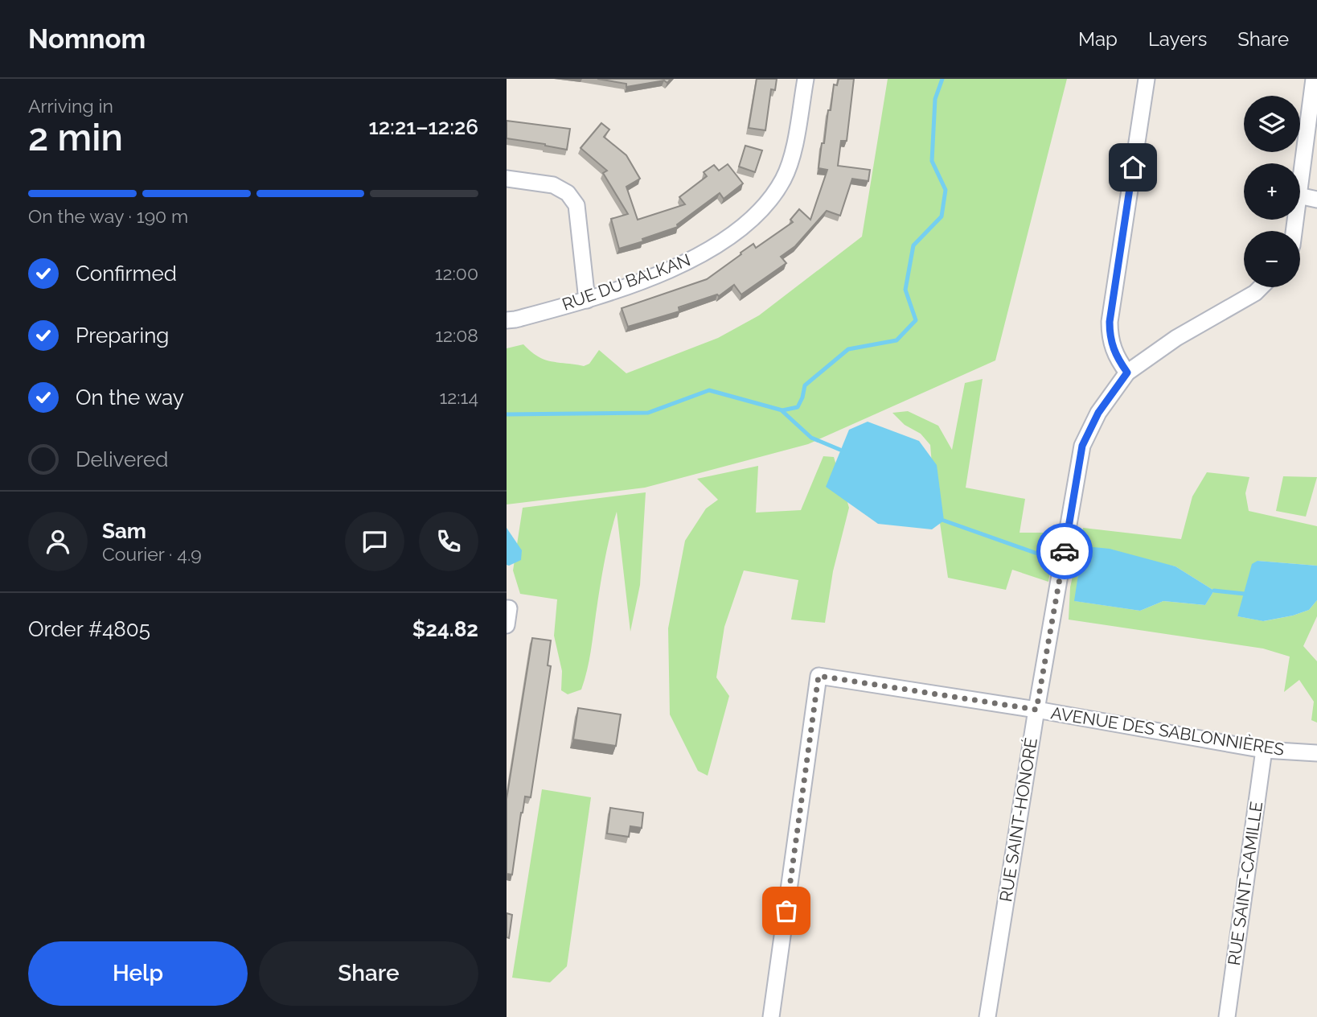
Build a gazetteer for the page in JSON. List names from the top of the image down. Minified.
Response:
{"streets":{"street":["RUE DU BALKAN","AVENUE DES SABLONNIÈRES","RUE SAINT-HONORÉ","RUE SAINT-CAMILLE"]},"crossings":[["AVENUE DES SABLONNIÈRES","RUE SAINT-HONORÉ"],["AVENUE DES SABLONNIÈRES","RUE SAINT-CAMILLE"]],"page":{"header":"Nomnom","nav":["Map","Layers","Share"],"heading":["2 min","Arriving in","12:21–12:26"],"panel":["Sam","Courier · 4.9","Order #4805","$24.82"],"map_buttons":["+","−"],"bar":"On the way · 190 m","list":[["Confirmed","12:00"],["Preparing","12:08"],["On the way","12:14"],"Delivered"],"buttons":["Help","Share"]}}
